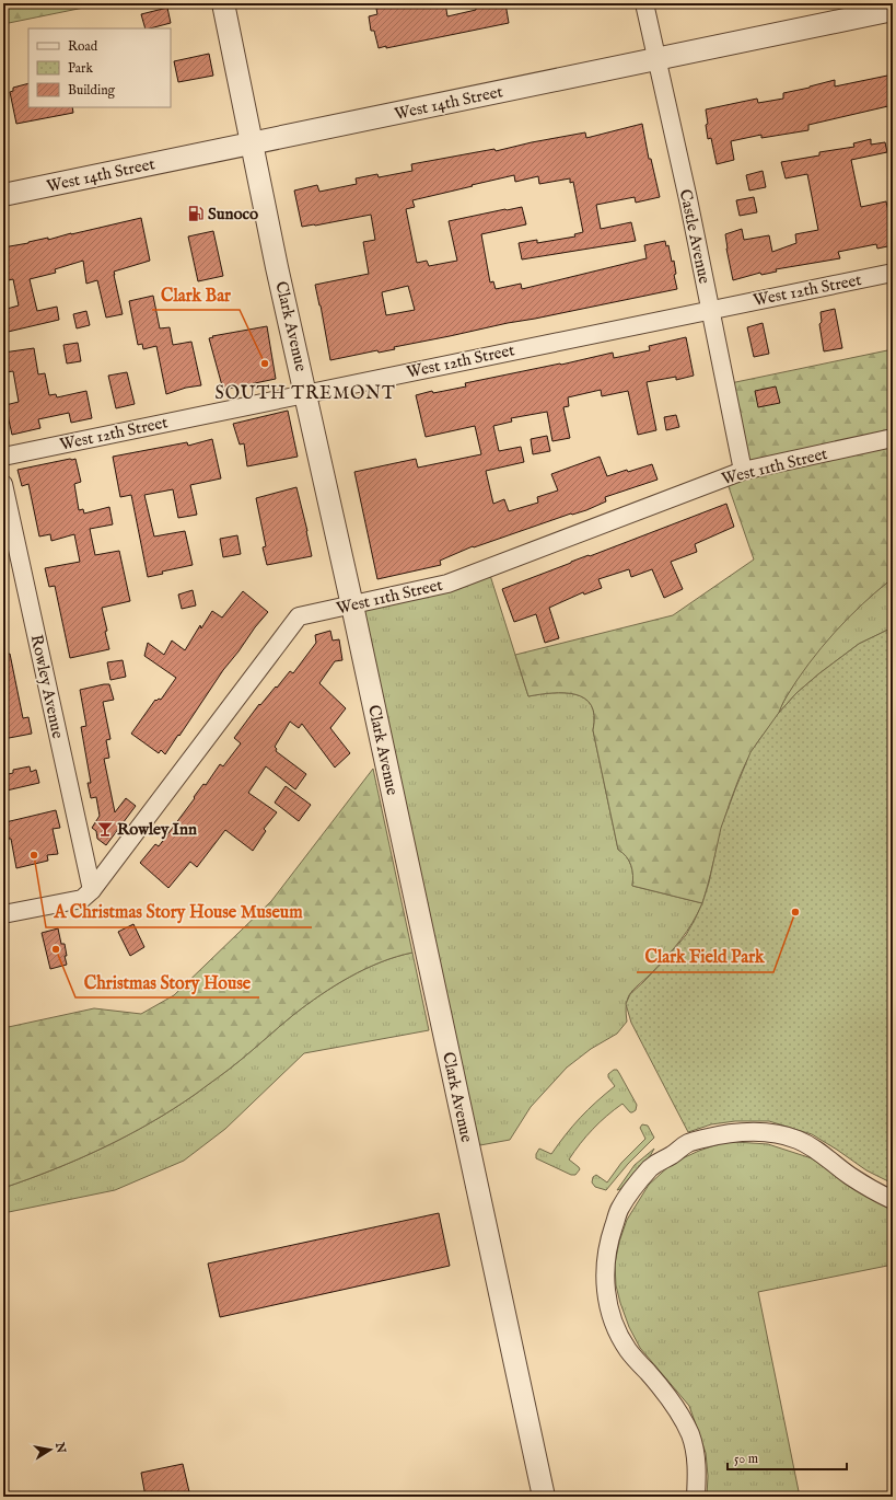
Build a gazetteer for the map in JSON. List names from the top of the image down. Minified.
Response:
{"streets":{"street":["West 14th Street","Castle Avenue","West 12th Street","Clark Avenue","West 11th Street","Rowley Avenue"]},"crossings":[["West 14th Street","Castle Avenue"],["West 14th Street","Clark Avenue"],["Castle Avenue","West 12th Street"],["Castle Avenue","West 11th Street"],["West 12th Street","Clark Avenue"],["Clark Avenue","West 11th Street"],["West 11th Street","Rowley Avenue"]],"districts":["SOUTH TREMONT"],"places":{"fuel station":["Sunoco"],"other":["Clark Bar","A Christmas Story House Museum","Clark Field Park","Christmas Story House"],"bar":["Rowley Inn"]},"legend":["Road","Park","Building"],"scale_bar":"50 m","north":"right"}
